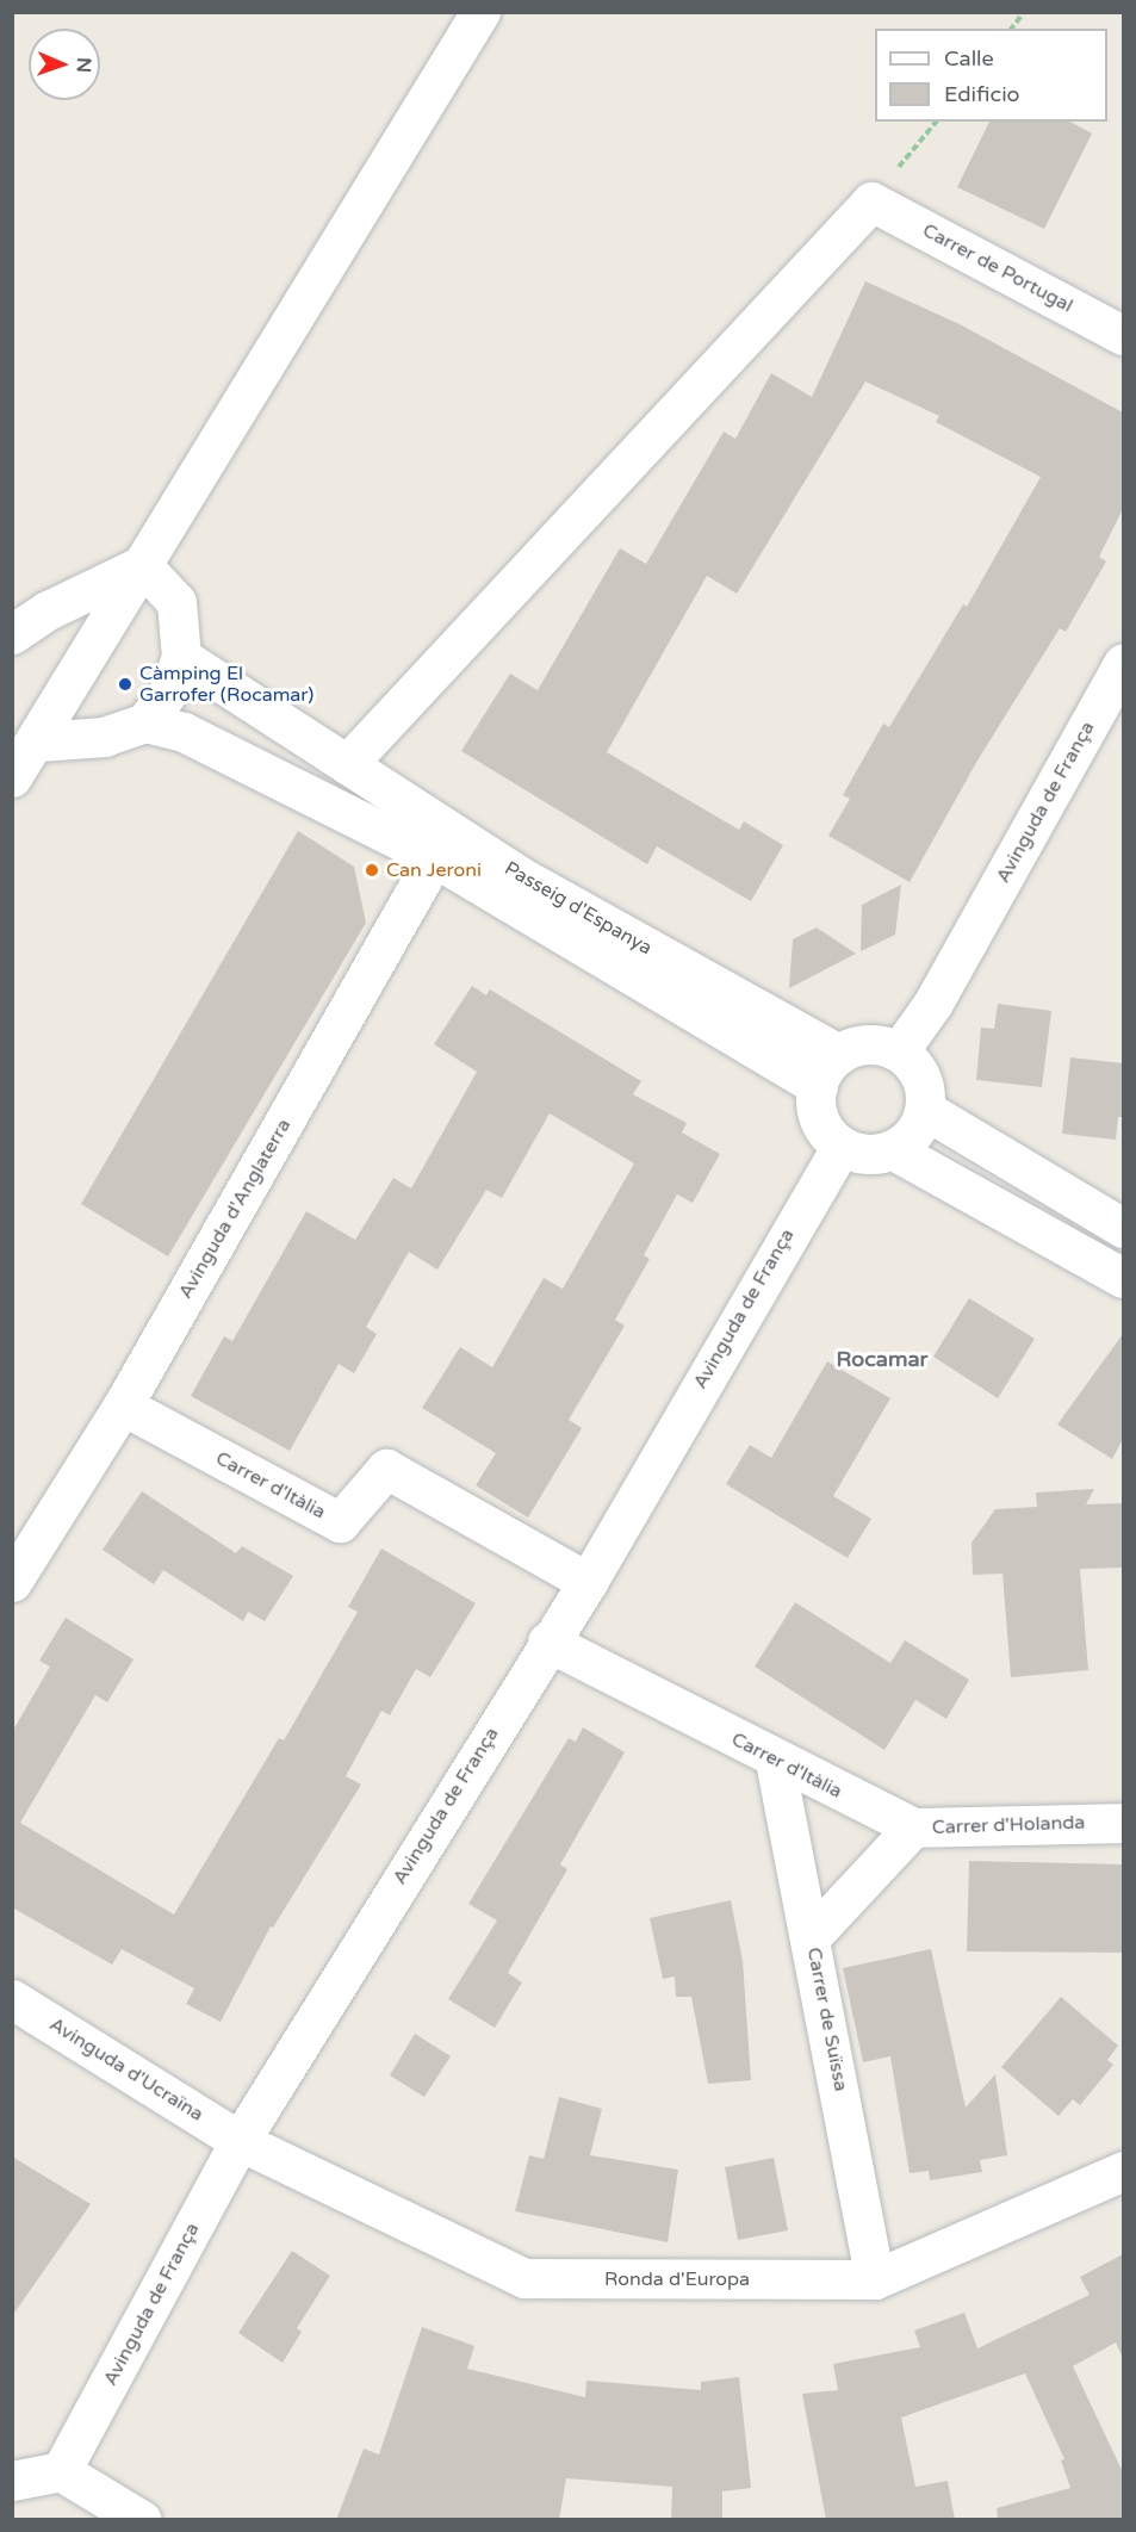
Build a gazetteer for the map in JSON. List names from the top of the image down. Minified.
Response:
{"streets":{"street":["Carrer de Portugal","Avinguda de França","Passeig d'Espanya","Avinguda d'Anglaterra","Carrer d'Itàlia","Carrer d'Holanda","Carrer de Suïssa","Avinguda d'Ucraïna","Ronda d'Europa"]},"crossings":[["Avinguda de França","Passeig d'Espanya"],["Avinguda de França","Carrer d'Itàlia"],["Avinguda de França","Avinguda d'Ucraïna"],["Avinguda de França","Ronda d'Europa"],["Passeig d'Espanya","Avinguda d'Anglaterra"],["Avinguda d'Anglaterra","Carrer d'Itàlia"],["Carrer d'Itàlia","Carrer d'Holanda"],["Carrer d'Itàlia","Carrer de Suïssa"],["Carrer d'Holanda","Carrer de Suïssa"],["Carrer de Suïssa","Ronda d'Europa"],["Avinguda d'Ucraïna","Ronda d'Europa"]],"districts":["Rocamar"],"places":["Càmping El Garrofer (Rocamar)","Can Jeroni"],"legend":["Calle","Edificio"],"north":"right"}
